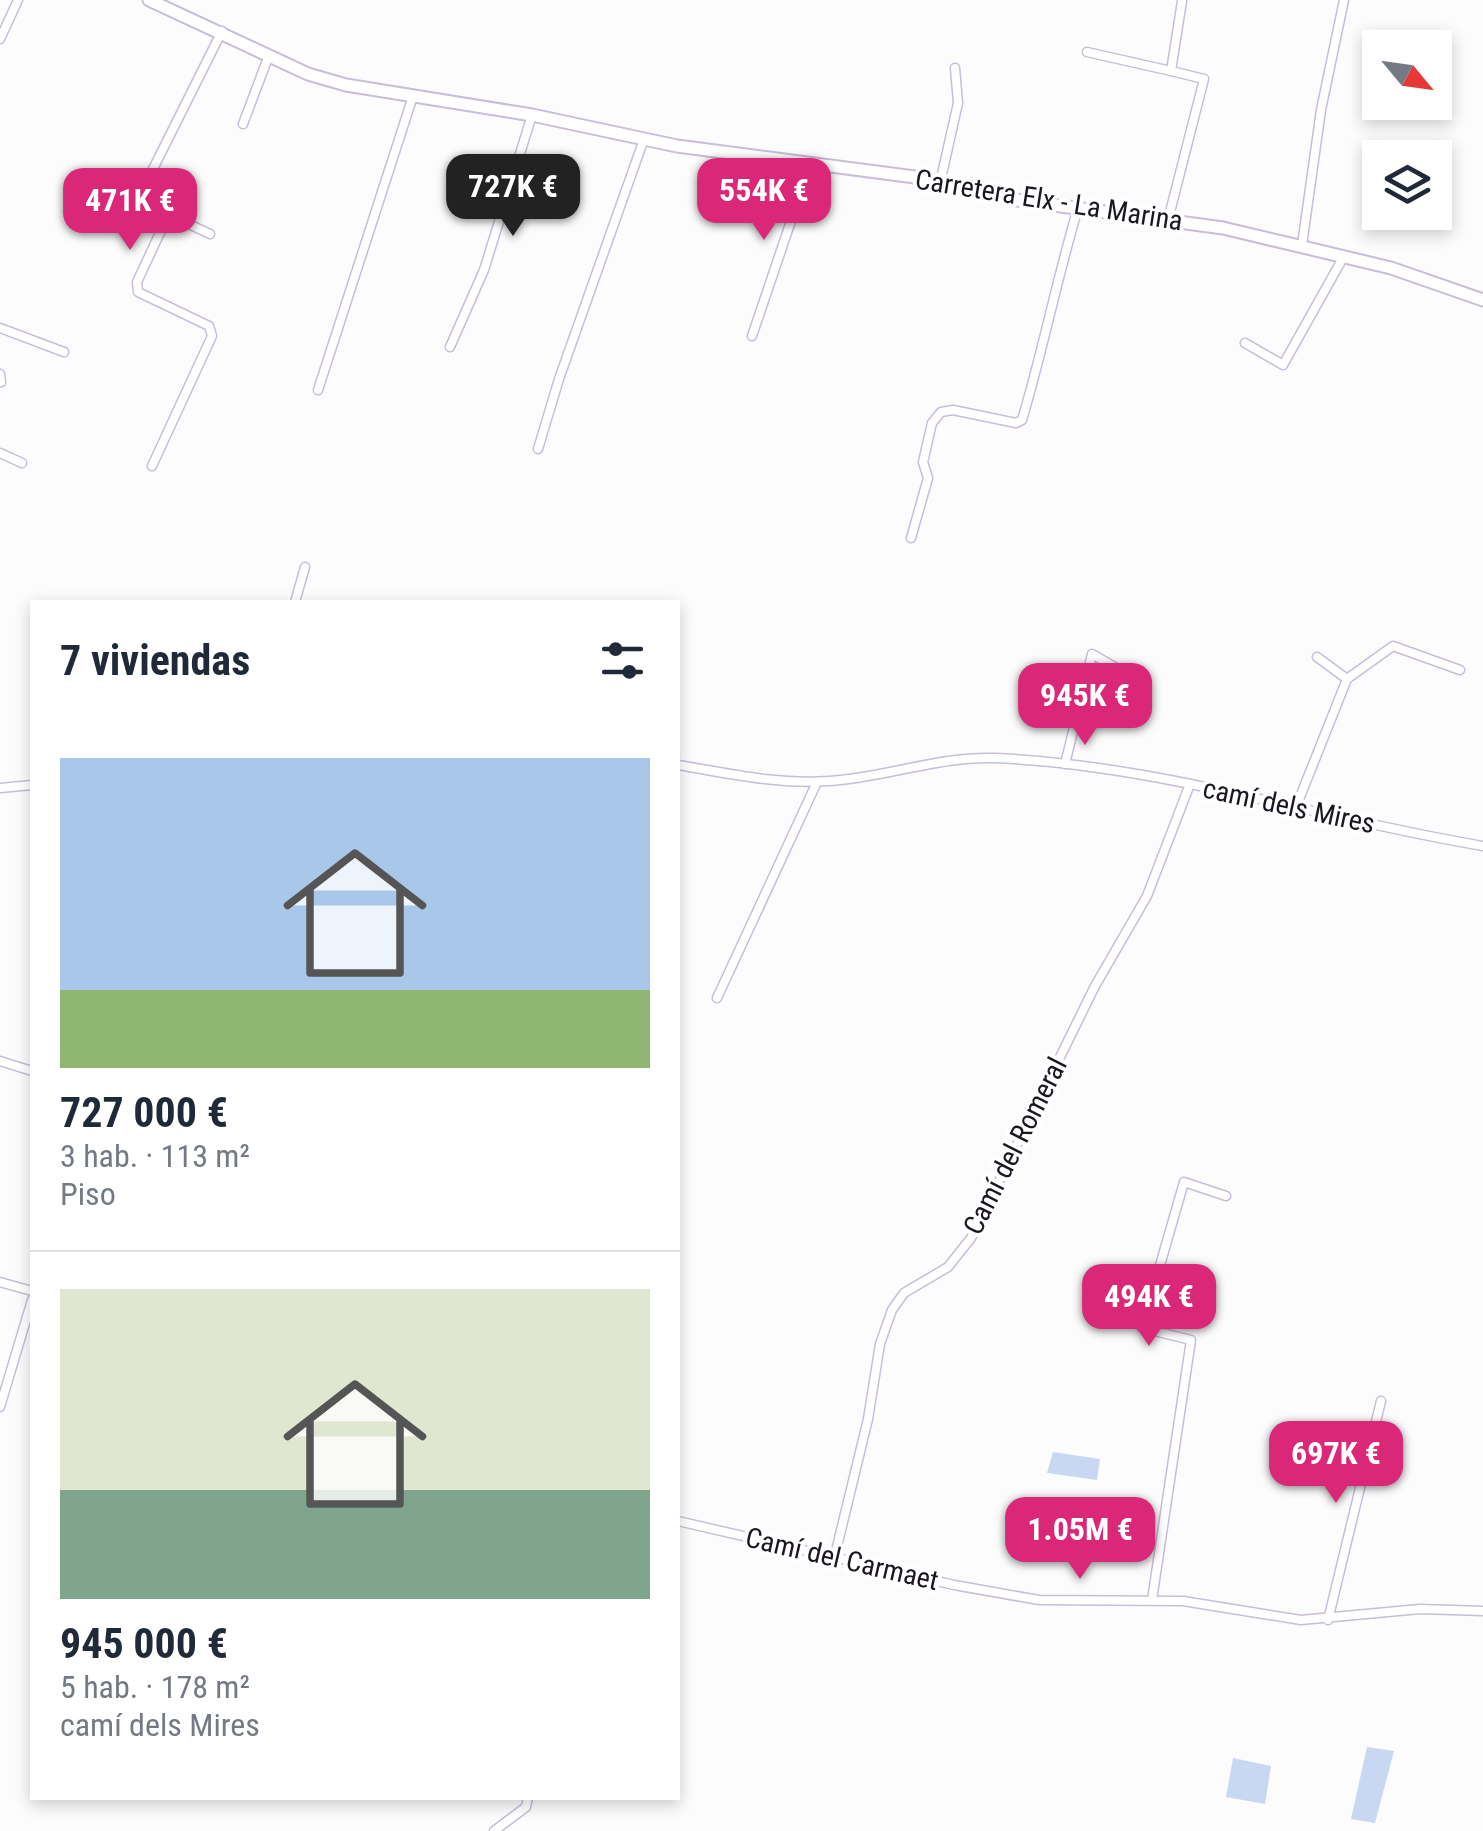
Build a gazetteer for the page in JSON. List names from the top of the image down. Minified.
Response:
{"streets":{"main road":["Carretera Elx - La Marina"],"street":["camí dels Mires","Camí del Romeral","Camí del Carmaet"]},"crossings":[["camí dels Mires","Camí del Romeral"],["Camí del Romeral","Camí del Carmaet"]],"north":"bottom right","page":{"price":["727K €","554K €","471K €","945K €","494K €","697K €","1.05M €"],"heading":"7 viviendas","list":[{"name":"727 000 €","note":"3 hab. · 113 m² · Piso"},{"name":"945 000 €","note":"5 hab. · 178 m² · camí dels Mires"}]}}
